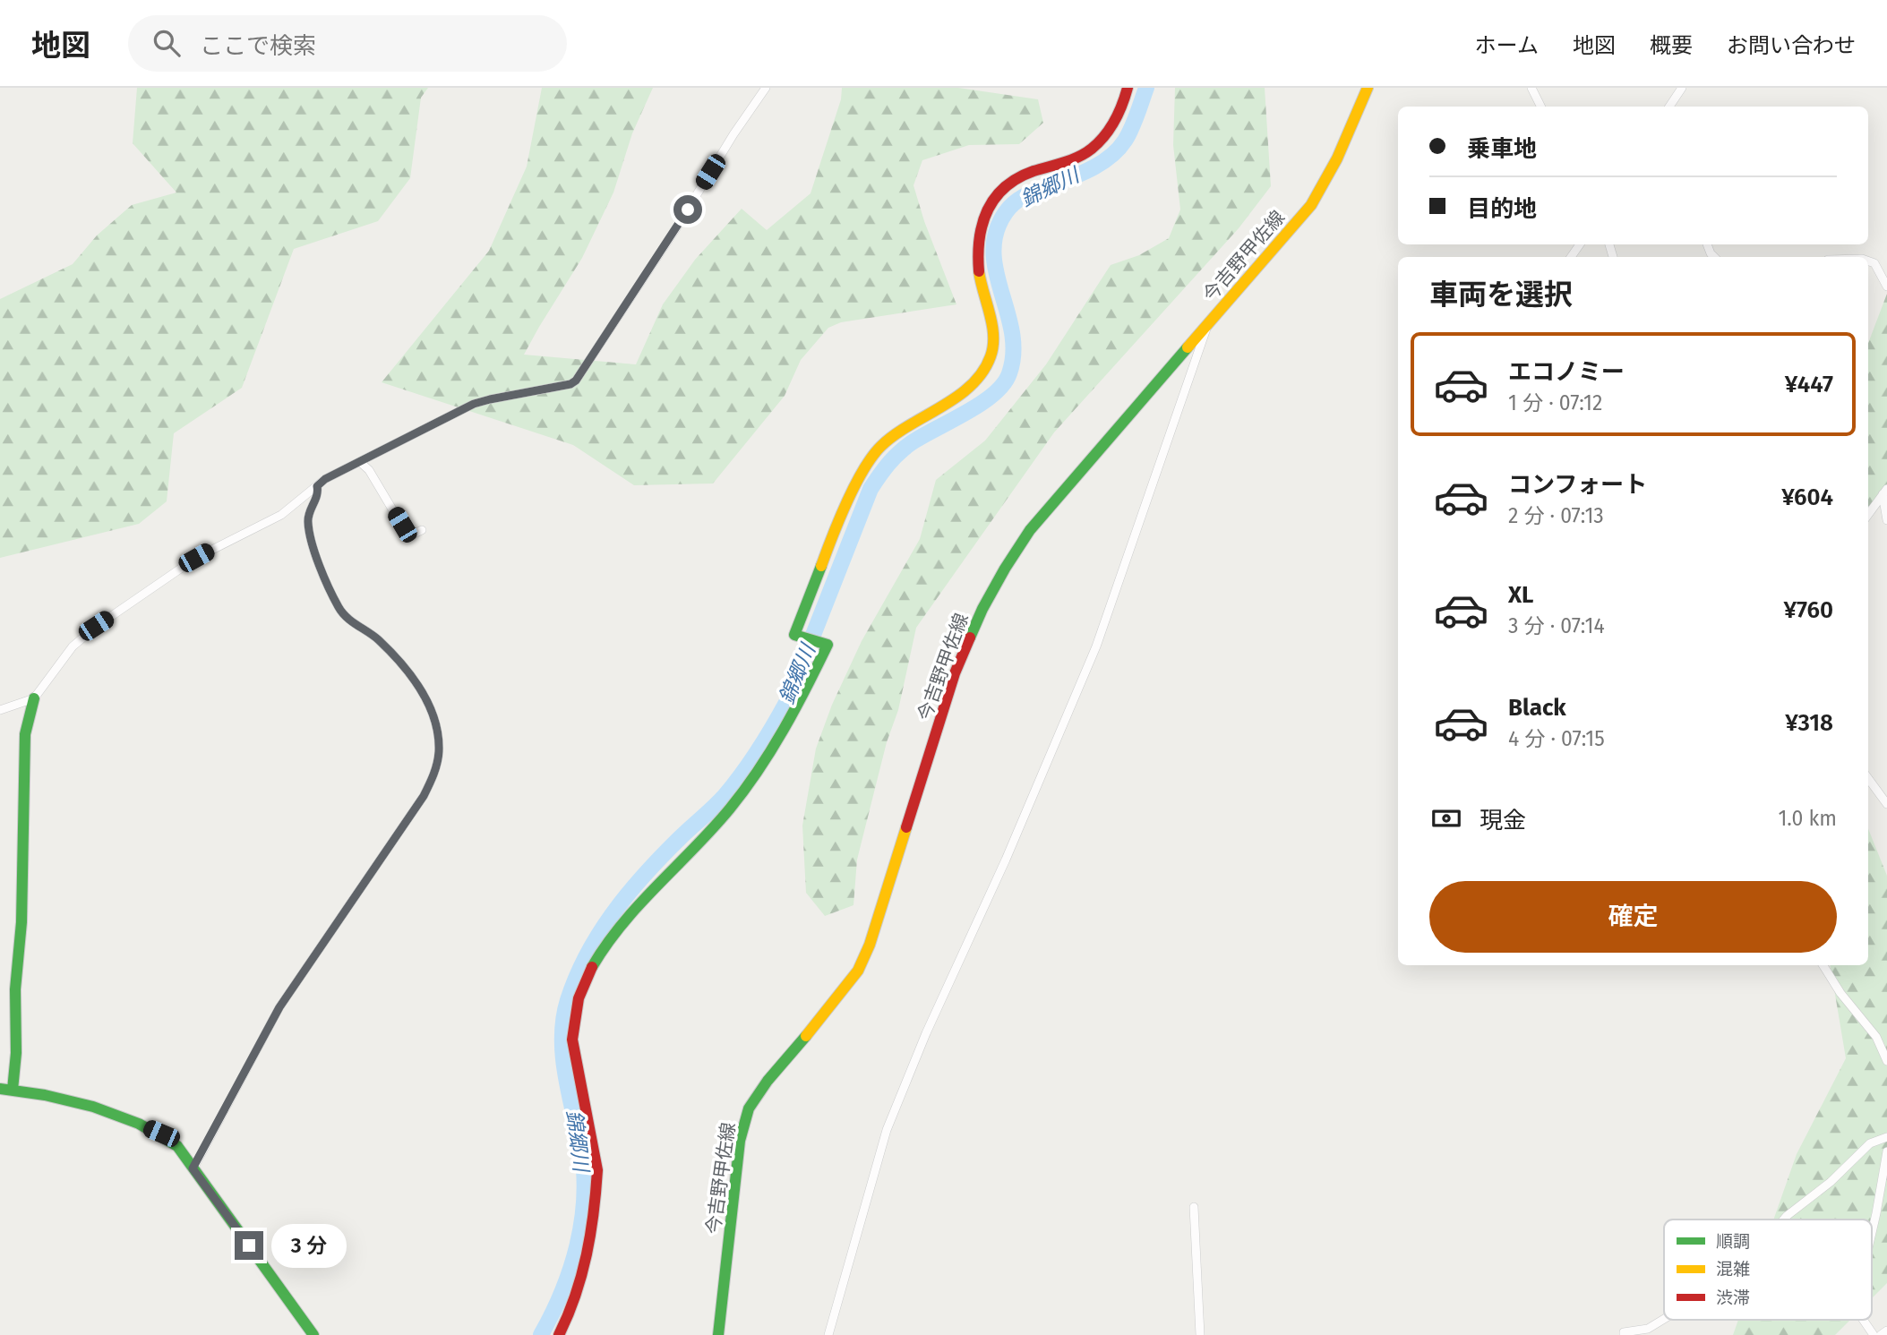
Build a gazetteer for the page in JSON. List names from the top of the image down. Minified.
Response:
{"streets":{"street":["今吉野甲佐線"]},"water":["錦郷川"],"legend":["順調","混雑","渋滞"],"page":{"header":"地図","search":"ここで検索","nav":["ホーム","地図","概要","お問い合わせ"],"banner":["乗車地","目的地"],"heading":"車両を選択","list":[{"name":"エコノミー","note":"1 分 · 07:12","value":"¥447"},{"name":"コンフォート","note":"2 分 · 07:13","value":"¥604"},{"name":"XL","note":"3 分 · 07:14","value":"¥760"},{"name":"Black","note":"4 分 · 07:15","value":"¥318"}],"pay":["現金","1.0 km"],"buttons":"確定","bubble":"3 分"}}
